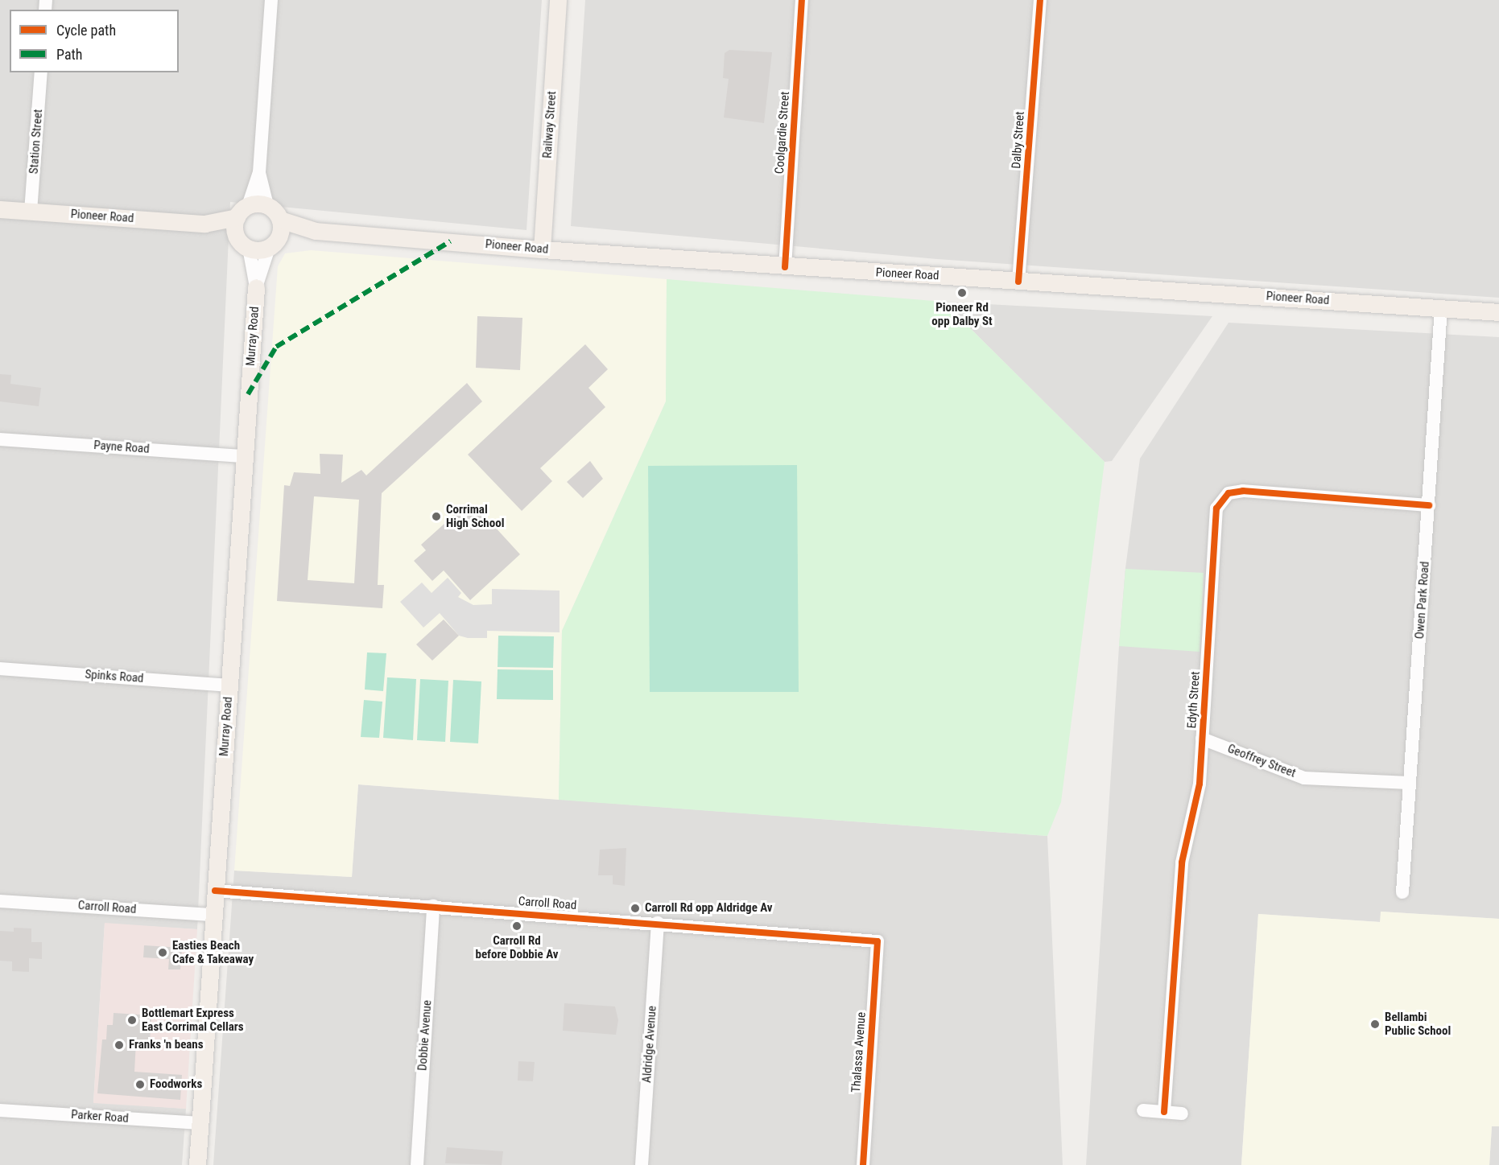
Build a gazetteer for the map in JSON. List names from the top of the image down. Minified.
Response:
{"streets":{"main road":["Railway Street","Pioneer Road","Murray Road"],"street":["Coolgardie Street","Dalby Street","Station Street","Payne Road","Owen Park Road","Spinks Road","Edyth Street","Geoffrey Street","Carroll Road","Dobbie Avenue","Aldridge Avenue","Thalassa Avenue","Parker Road"]},"crossings":[["Railway Street","Pioneer Road"],["Coolgardie Street","Pioneer Road"],["Dalby Street","Pioneer Road"],["Station Street","Pioneer Road"],["Pioneer Road","Murray Road"],["Pioneer Road","Owen Park Road"],["Murray Road","Payne Road"],["Murray Road","Spinks Road"],["Murray Road","Carroll Road"],["Murray Road","Parker Road"],["Owen Park Road","Edyth Street"],["Owen Park Road","Geoffrey Street"],["Edyth Street","Geoffrey Street"],["Carroll Road","Dobbie Avenue"],["Carroll Road","Aldridge Avenue"],["Carroll Road","Thalassa Avenue"]],"places":["Pioneer Rd opp Dalby St","Corrimal High School","Carroll Rd opp Aldridge Av","Carroll Rd before Dobbie Av","Easties Beach Cafe & Takeaway","Bottlemart Express East Corrimal Cellars","Bellambi Public School","Franks 'n beans","Foodworks"],"legend":["Cycle path","Path"]}
